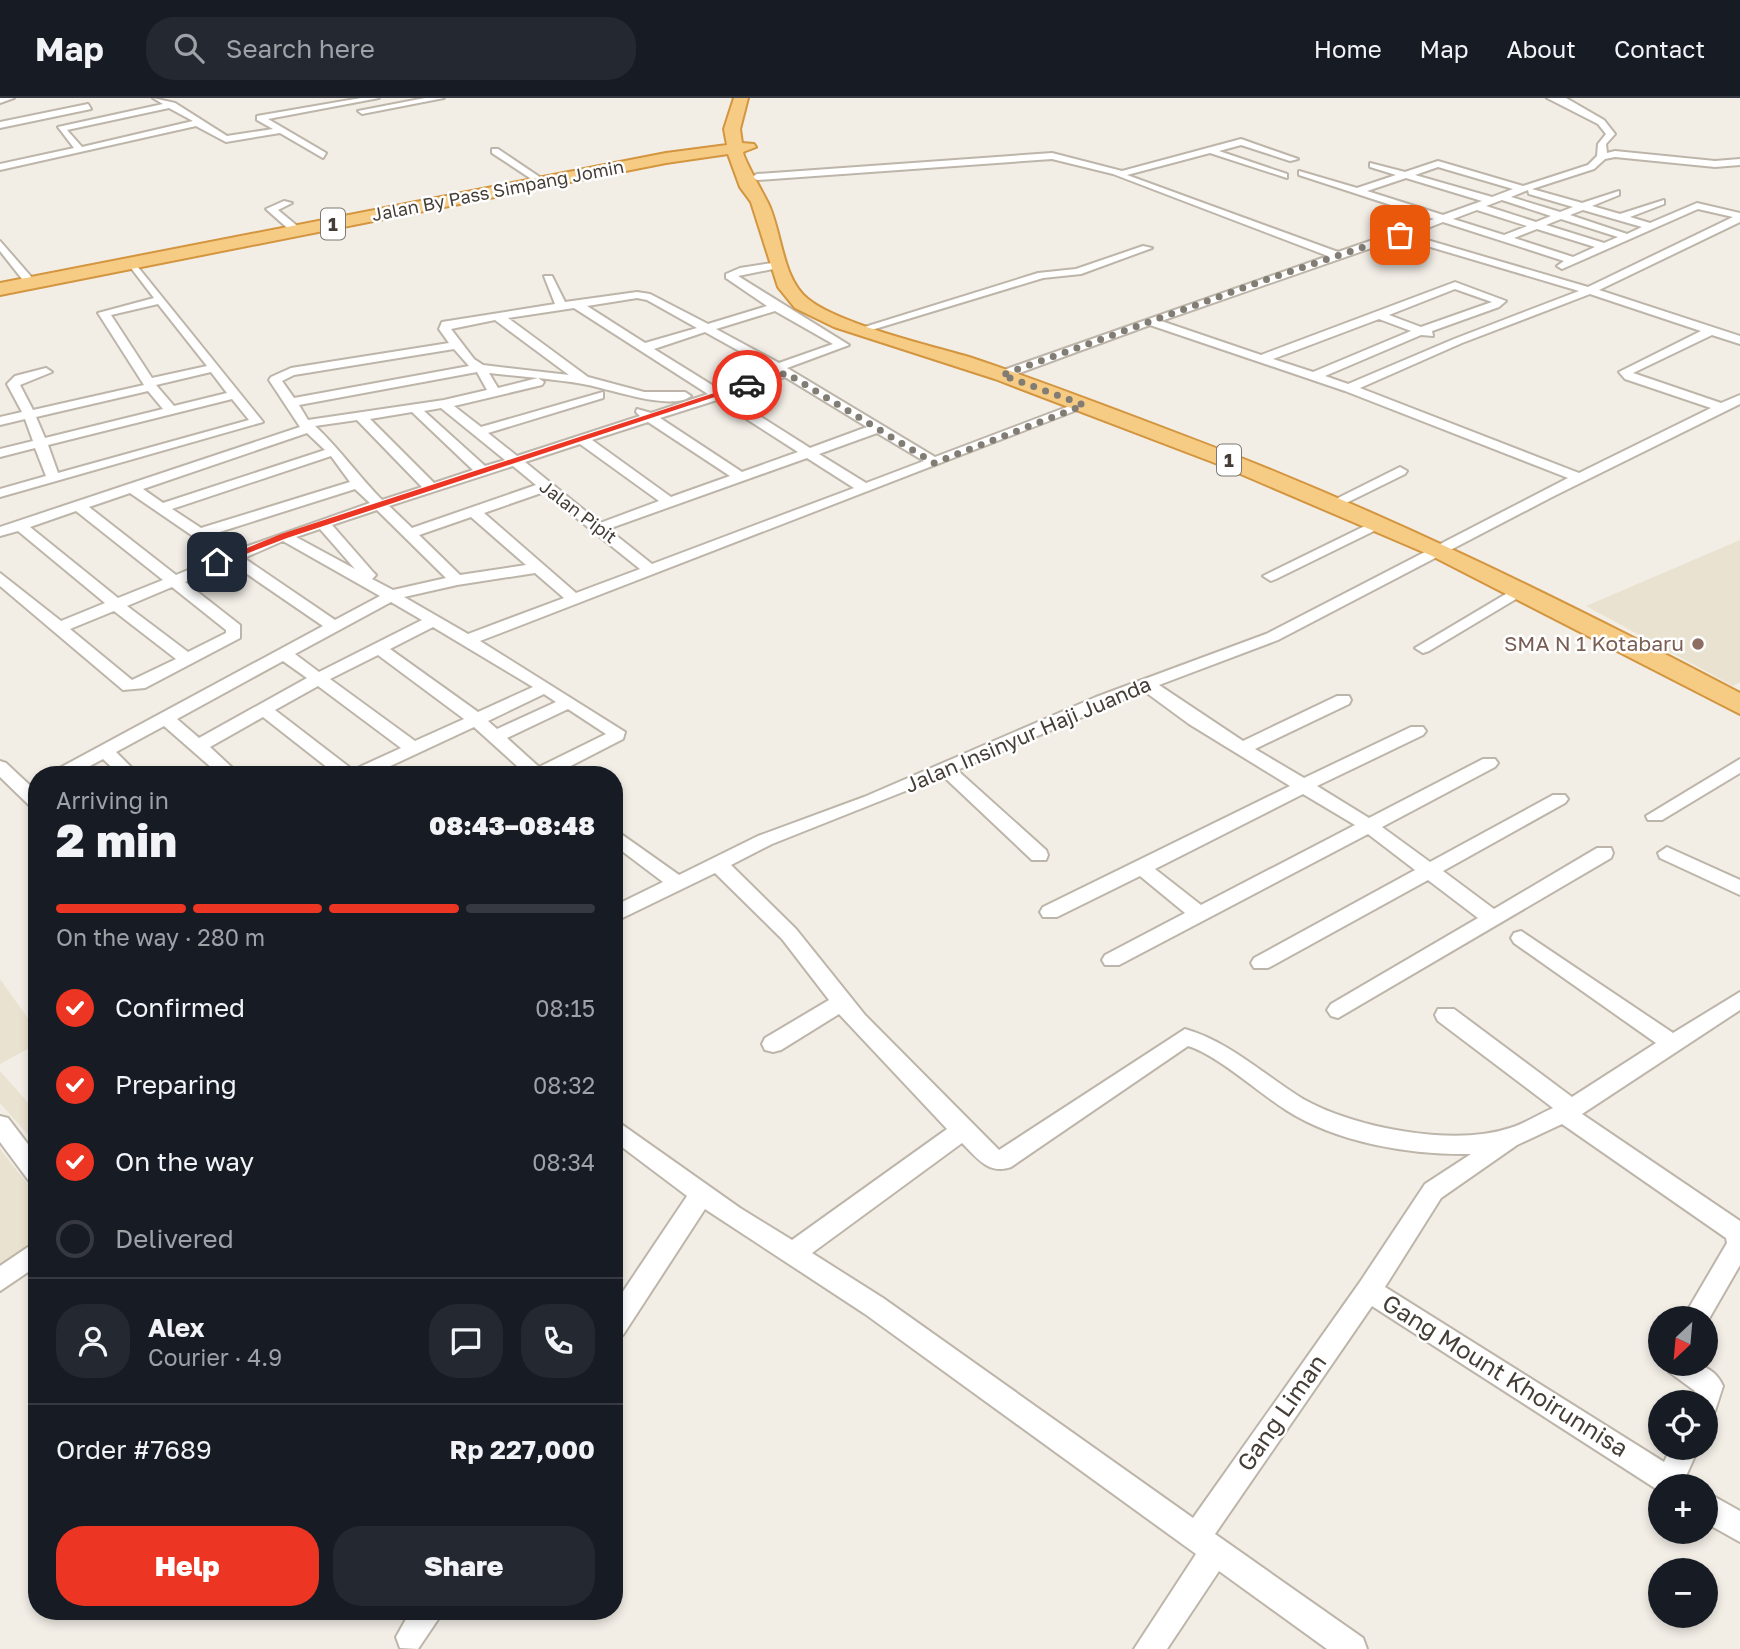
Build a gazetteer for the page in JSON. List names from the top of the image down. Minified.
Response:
{"streets":{"highway":["Jalan By Pass Simpang Jomin","1"],"street":["Jalan Pipit","Jalan Insinyur Haji Juanda","Gang Mount Khoirunnisa","Gang Liman"]},"crossings":[["Jalan By Pass Simpang Jomin","1"],["1","Jalan Insinyur Haji Juanda"],["Gang Mount Khoirunnisa","Gang Liman"]],"places":["SMA N 1 Kotabaru"],"north":"bottom left","page":{"header":"Map","search":"Search here","nav":["Home","Map","About","Contact"],"heading":["2 min","Arriving in","08:43–08:48"],"panel":["Alex","Courier · 4.9","Order #7689","Rp 227,000"],"bar":"On the way · 280 m","list":[["Confirmed","08:15"],["Preparing","08:32"],["On the way","08:34"],"Delivered"],"map_buttons":["+","−"],"buttons":["Help","Share"]}}
